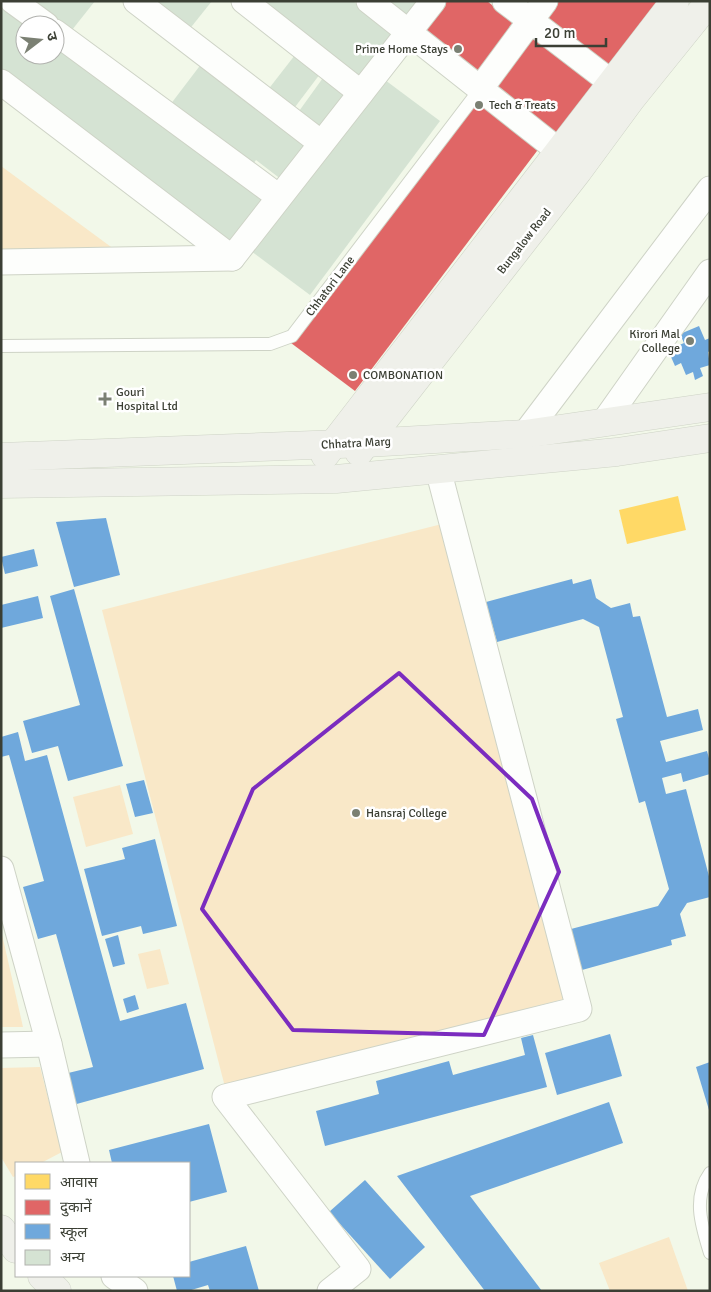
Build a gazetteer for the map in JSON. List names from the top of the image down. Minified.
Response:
{"streets":{"street":["Bungalow Road","Chhatori Lane","Chhatra Marg"]},"crossings":[["Bungalow Road","Chhatra Marg"]],"places":{"other":["Prime Home Stays","Tech & Treats","Kirori Mal College","COMBONATION","Hansraj College"],"health":["Gouri Hospital Ltd"]},"legend":["आवास","दुकानें","स्कूल","अन्य"],"scale_bar":"20 m","north":"right"}
